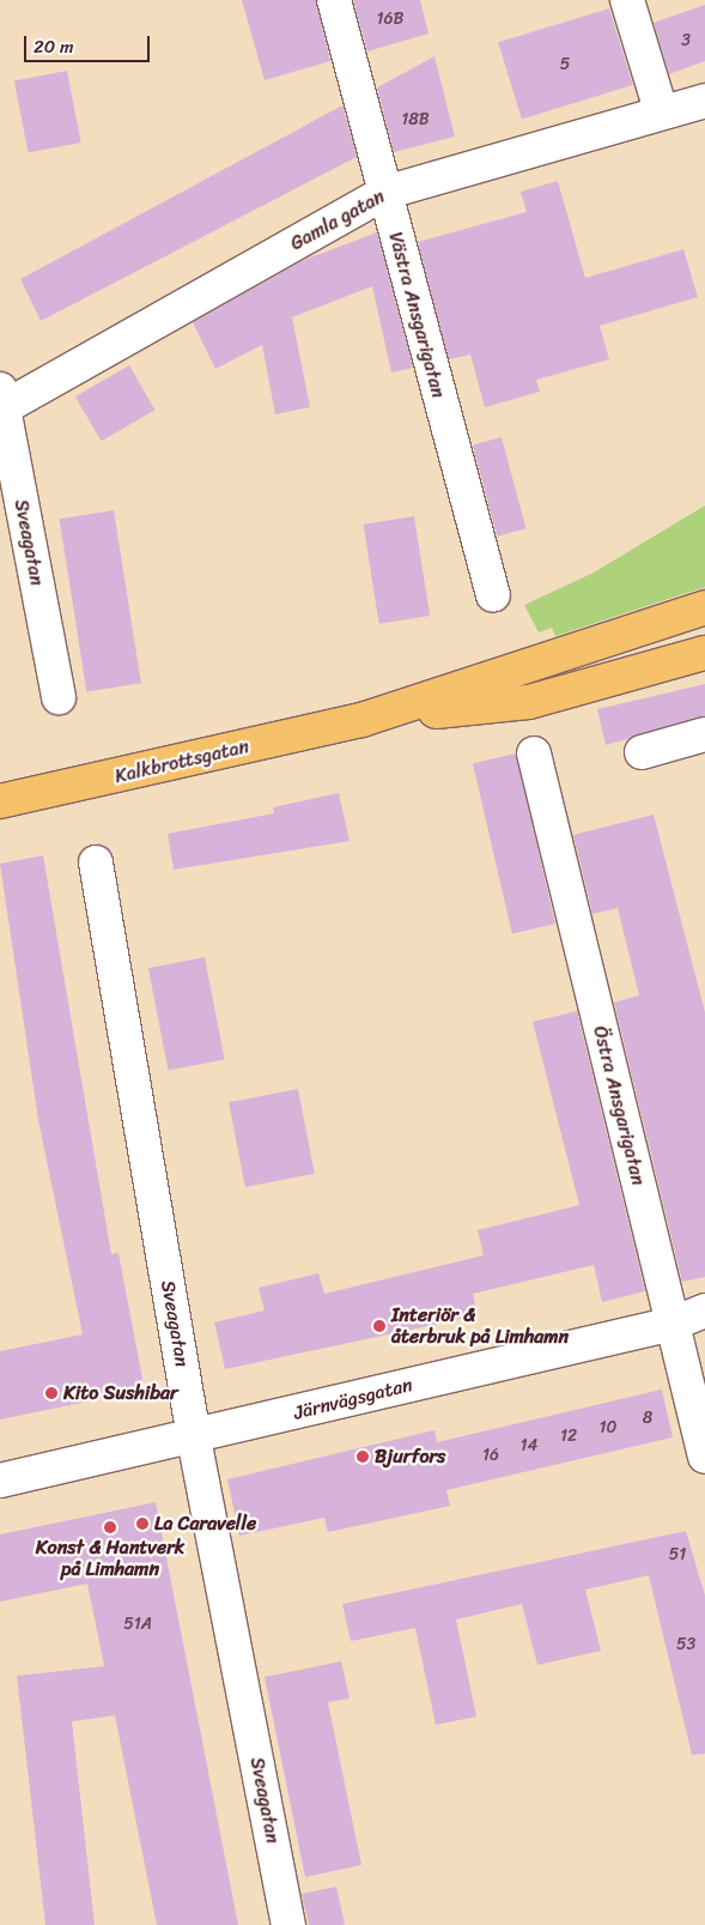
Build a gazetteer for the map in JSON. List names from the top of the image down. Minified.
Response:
{"streets":{"main road":["Kalkbrottsgatan"],"street":["Gamla gatan","Västra Ansgarigatan","Sveagatan","Östra Ansgarigatan","Järnvägsgatan"]},"crossings":[["Gamla gatan","Västra Ansgarigatan"],["Gamla gatan","Sveagatan"],["Sveagatan","Järnvägsgatan"],["Östra Ansgarigatan","Järnvägsgatan"]],"places":["Interiör & återbruk på Limhamn","Kito Sushibar","Bjurfors","La Caravelle","Konst & Hantverk på Limhamn"],"house_numbers":["16B","3","5","18B","8","10","12","14","16","51","51A","53"],"scale_bar":"20 m"}
